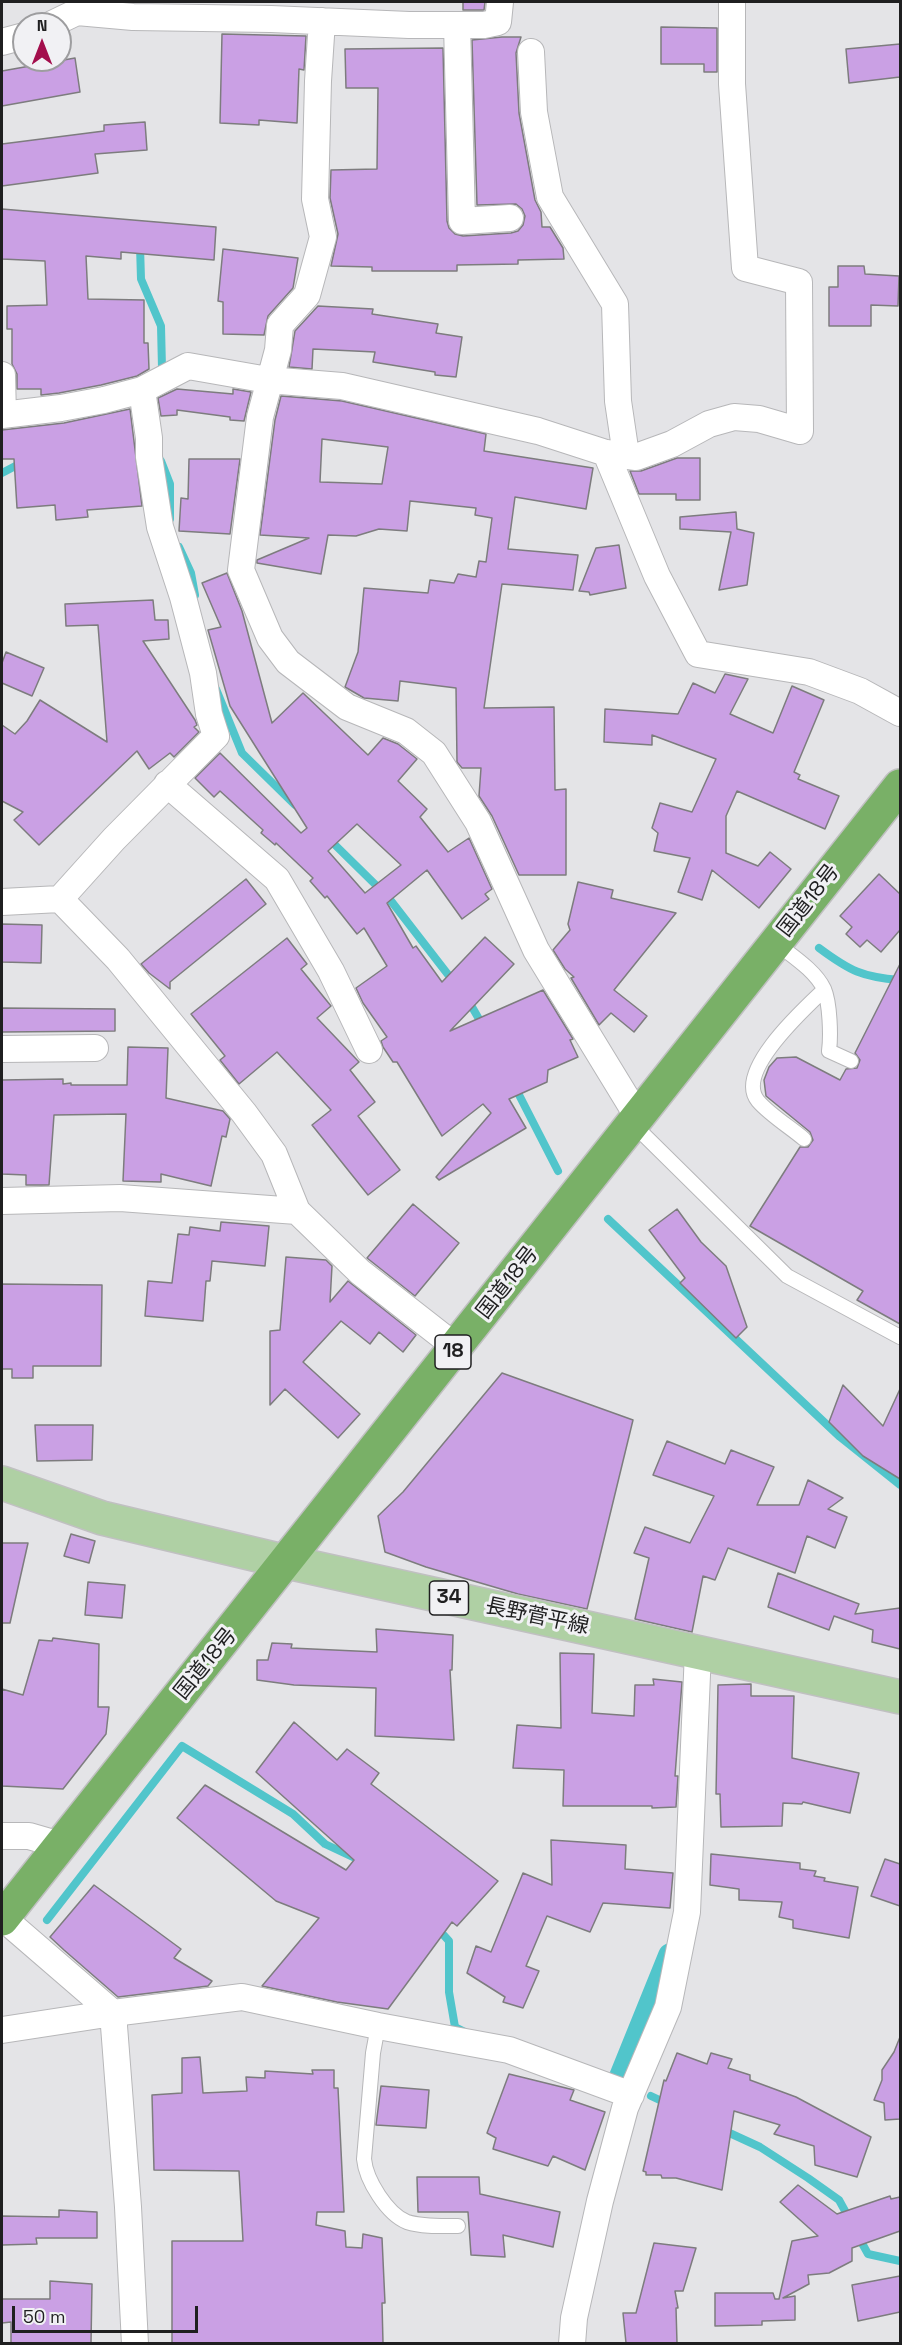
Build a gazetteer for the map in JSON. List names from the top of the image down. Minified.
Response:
{"streets":{"highway":["国道18号","18"],"main road":["34","長野菅平線"]},"crossings":[["国道18号","長野菅平線"]],"scale_bar":"50 m","north":"top"}
